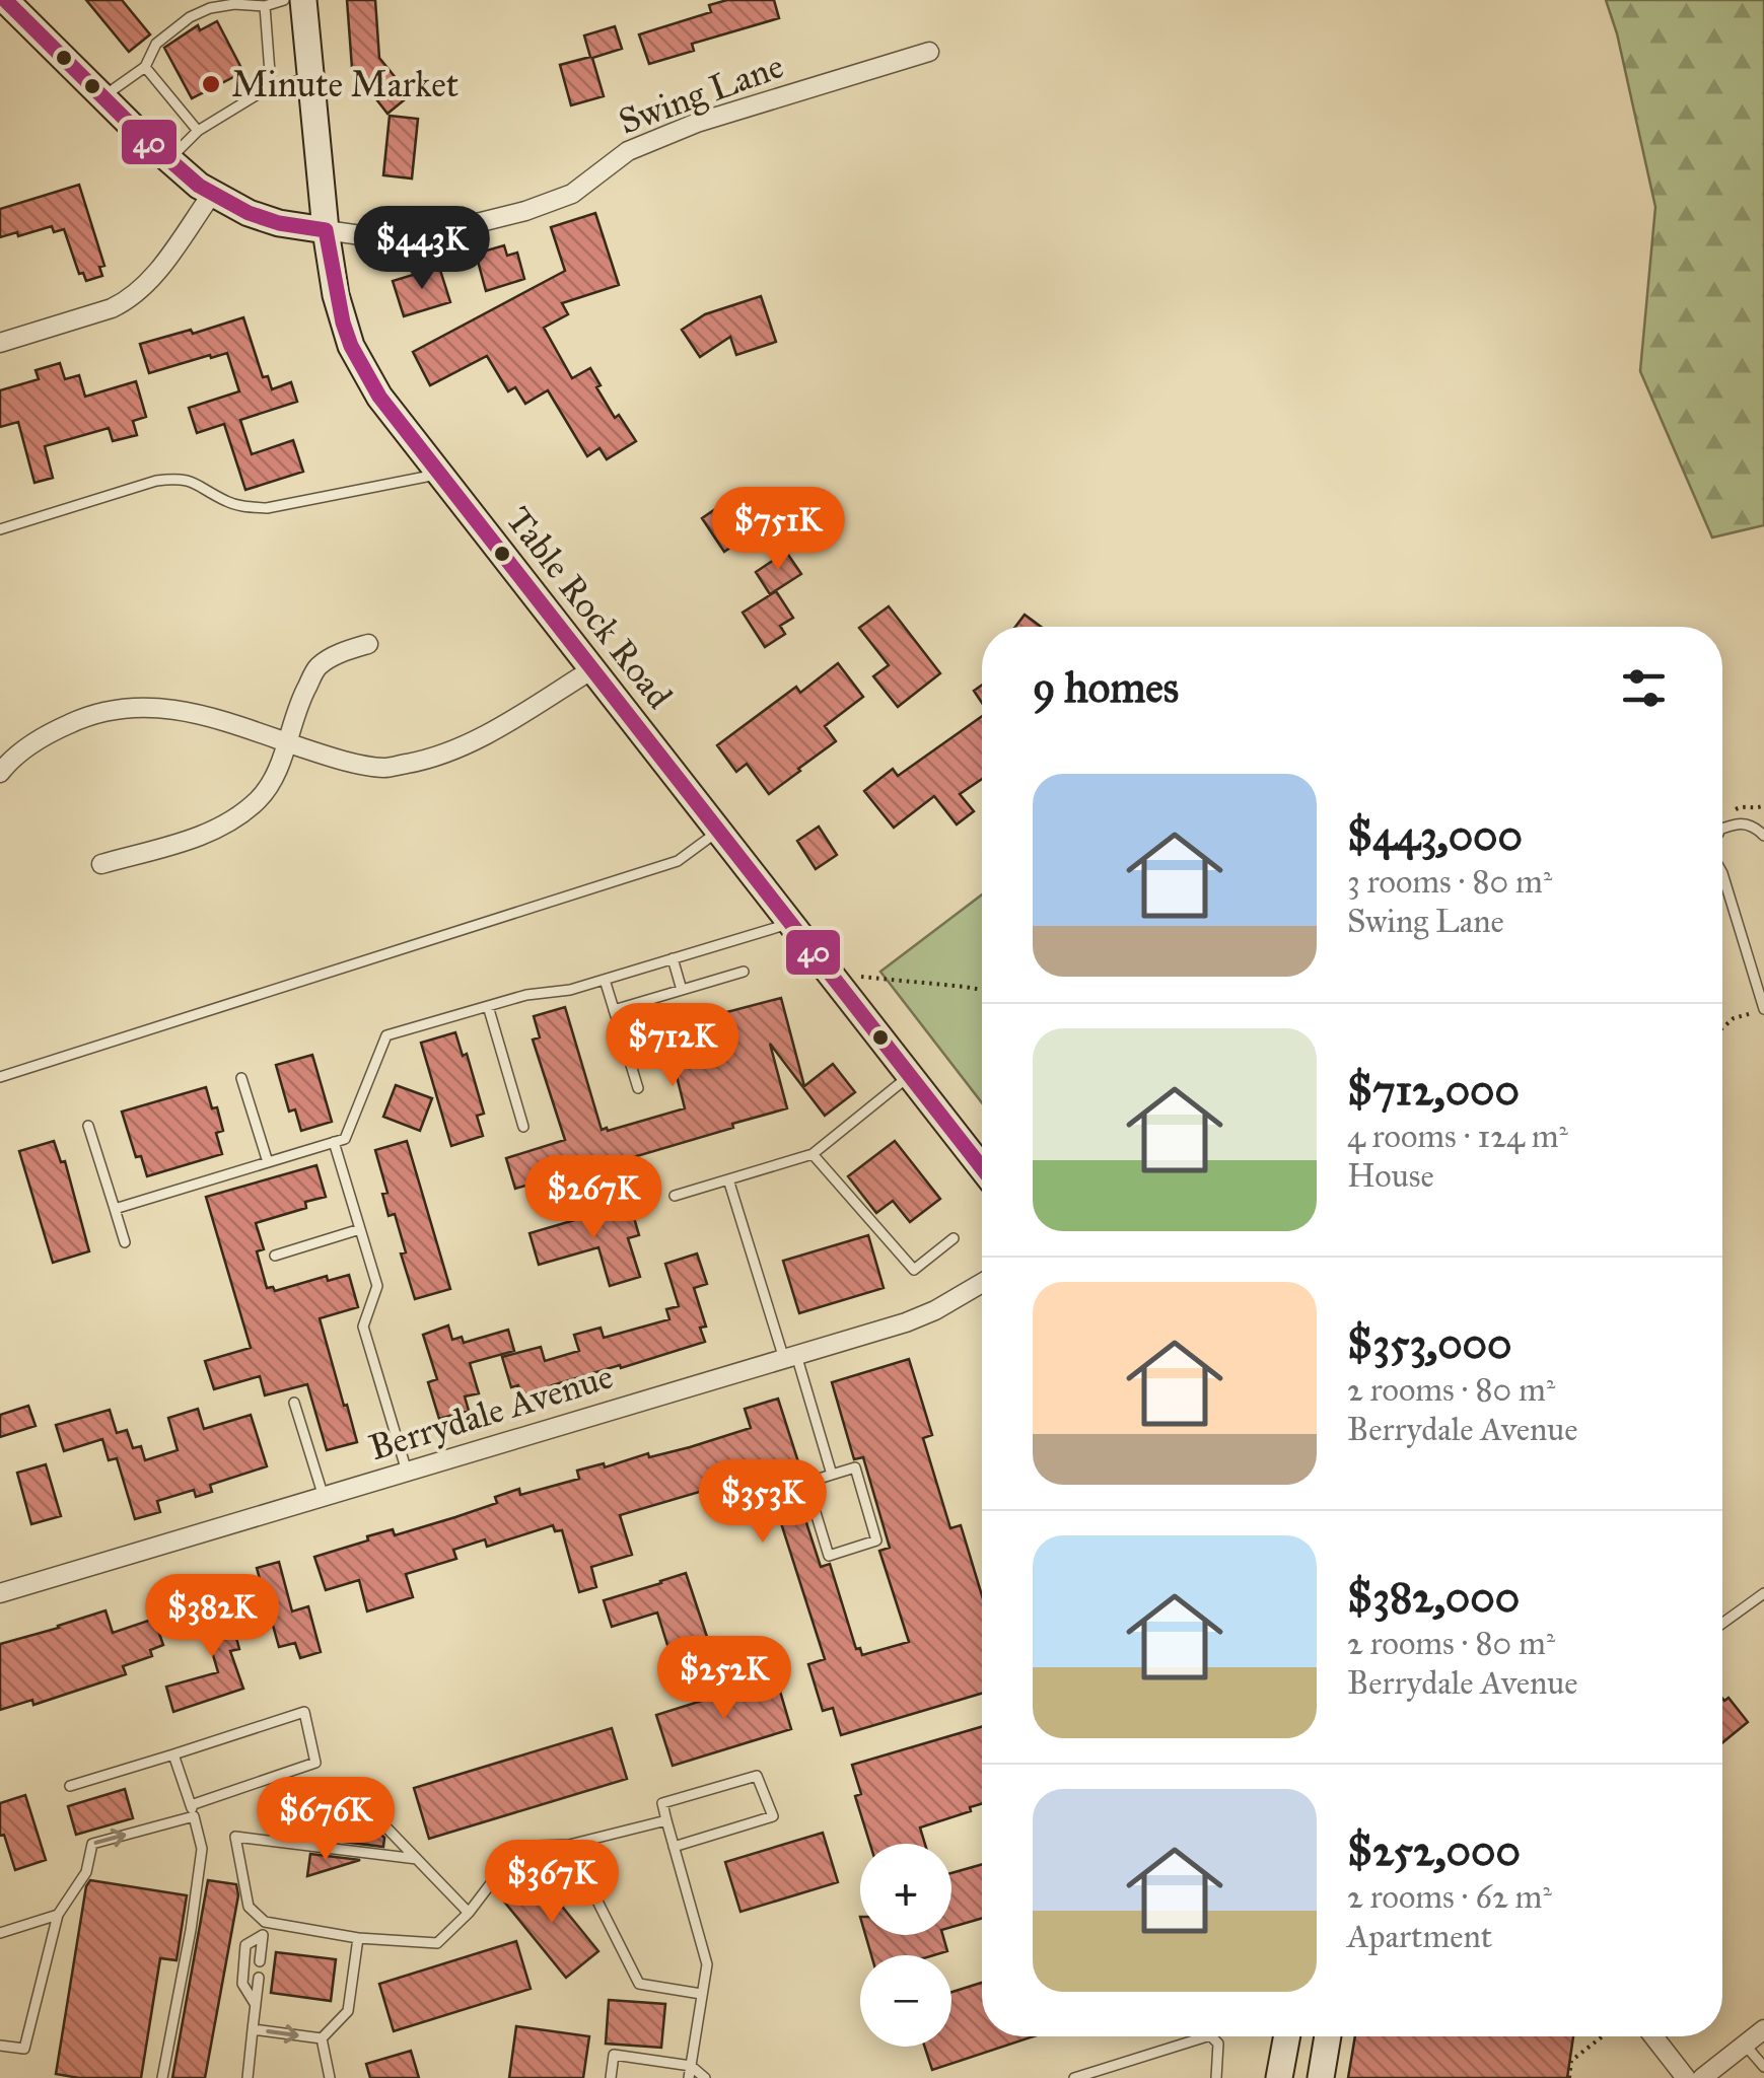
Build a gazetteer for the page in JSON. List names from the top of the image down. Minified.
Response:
{"streets":{"main road":["Table Rock Road"],"street":["Swing Lane","Berrydale Avenue"]},"crossings":[["Swing Lane","Table Rock Road"]],"places":["Minute Market"],"lines":["transit line 40"],"page":{"price":["$443K","$751K","$712K","$267K","$353K","$382K","$252K","$676K","$367K"],"heading":"9 homes","list":[{"name":"$443,000","note":"3 rooms · 80 m² · Swing Lane"},{"name":"$712,000","note":"4 rooms · 124 m² · House"},{"name":"$353,000","note":"2 rooms · 80 m² · Berrydale Avenue"},{"name":"$382,000","note":"2 rooms · 80 m² · Berrydale Avenue"},{"name":"$252,000","note":"2 rooms · 62 m² · Apartment"}],"map_buttons":["+","−"]}}
